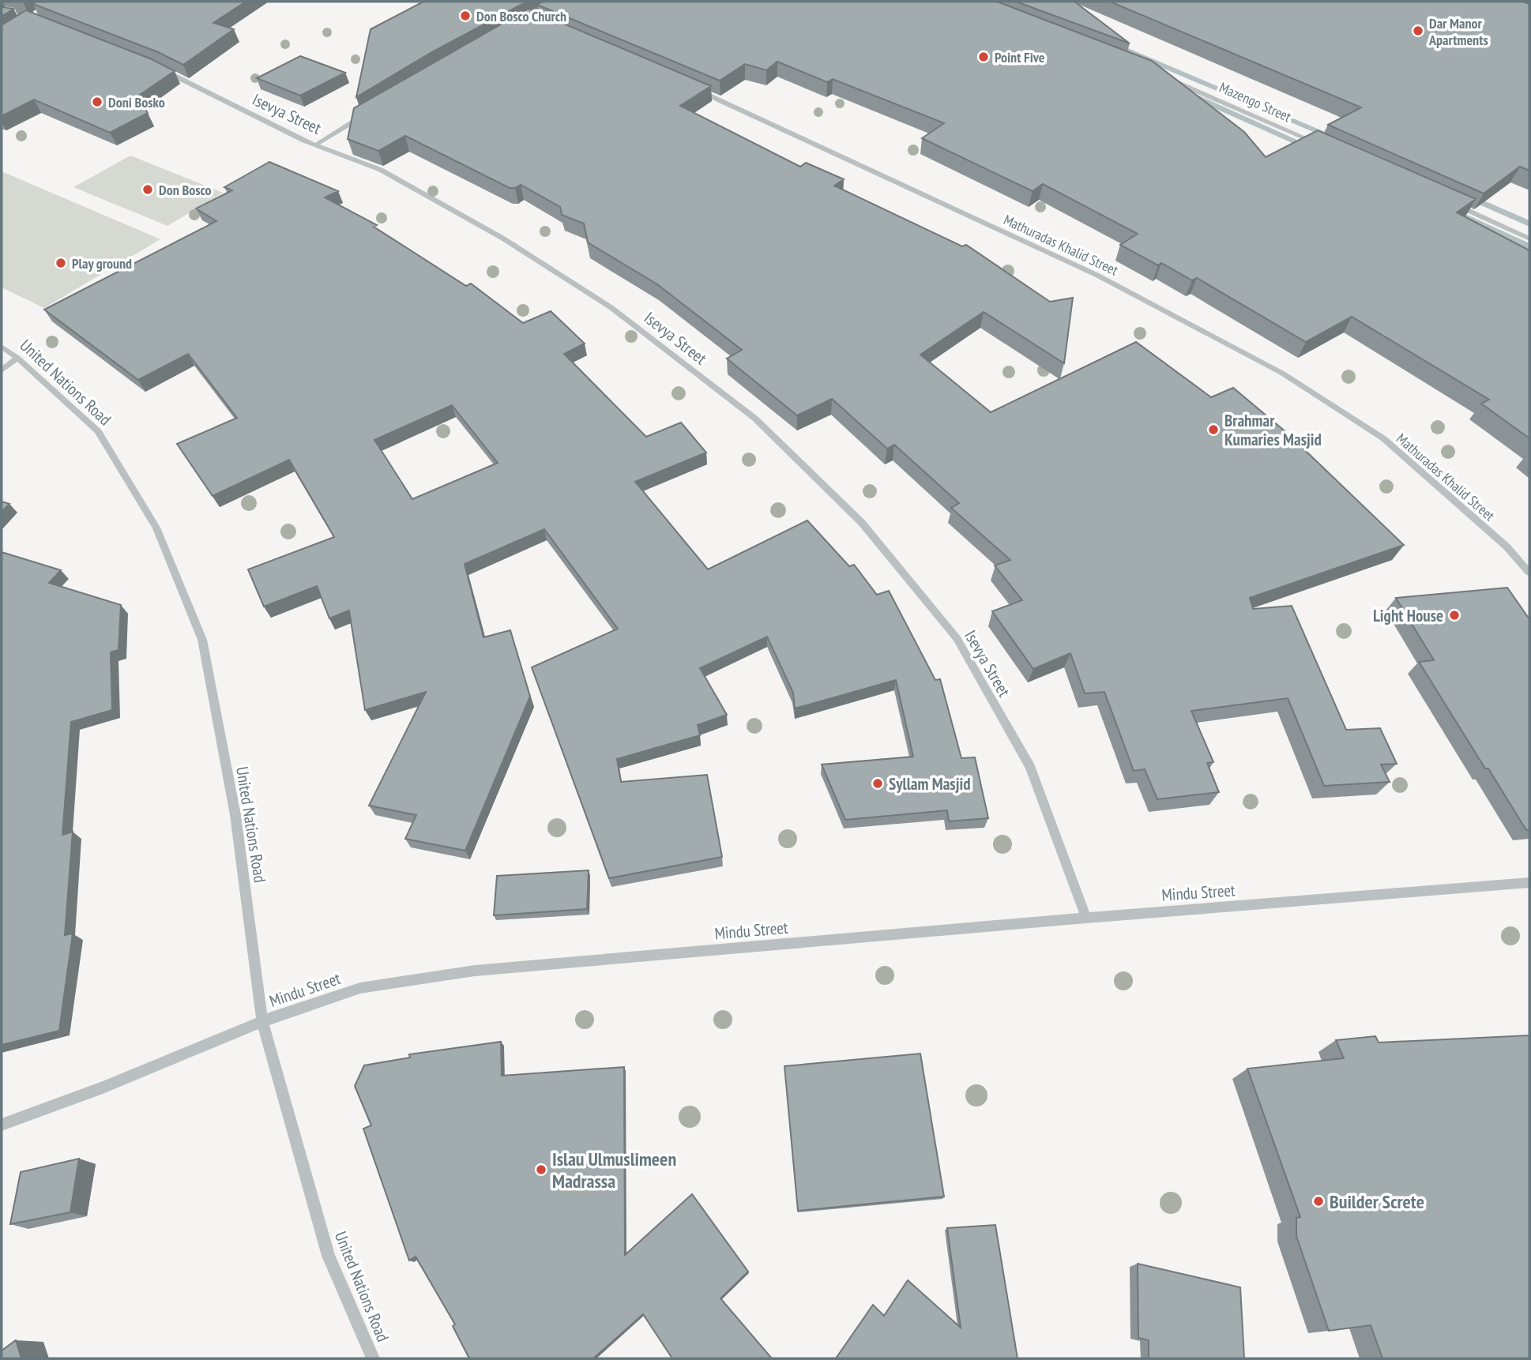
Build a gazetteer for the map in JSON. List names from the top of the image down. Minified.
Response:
{"streets":{"street":["Mazengo Street","Isevya Street","Mathuradas Khalid Street","United Nations Road","Mindu Street"]},"crossings":[["Isevya Street","Mindu Street"],["United Nations Road","Mindu Street"]],"places":["Don Bosco Church","Dar Manor Apartments","Point Five","Doni Bosko","Don Bosco","Play ground","Brahmar Kumaries Masjid","Light House","Syllam Masjid","Islau Ulmuslimeen Madrassa","Builder Screte"]}
